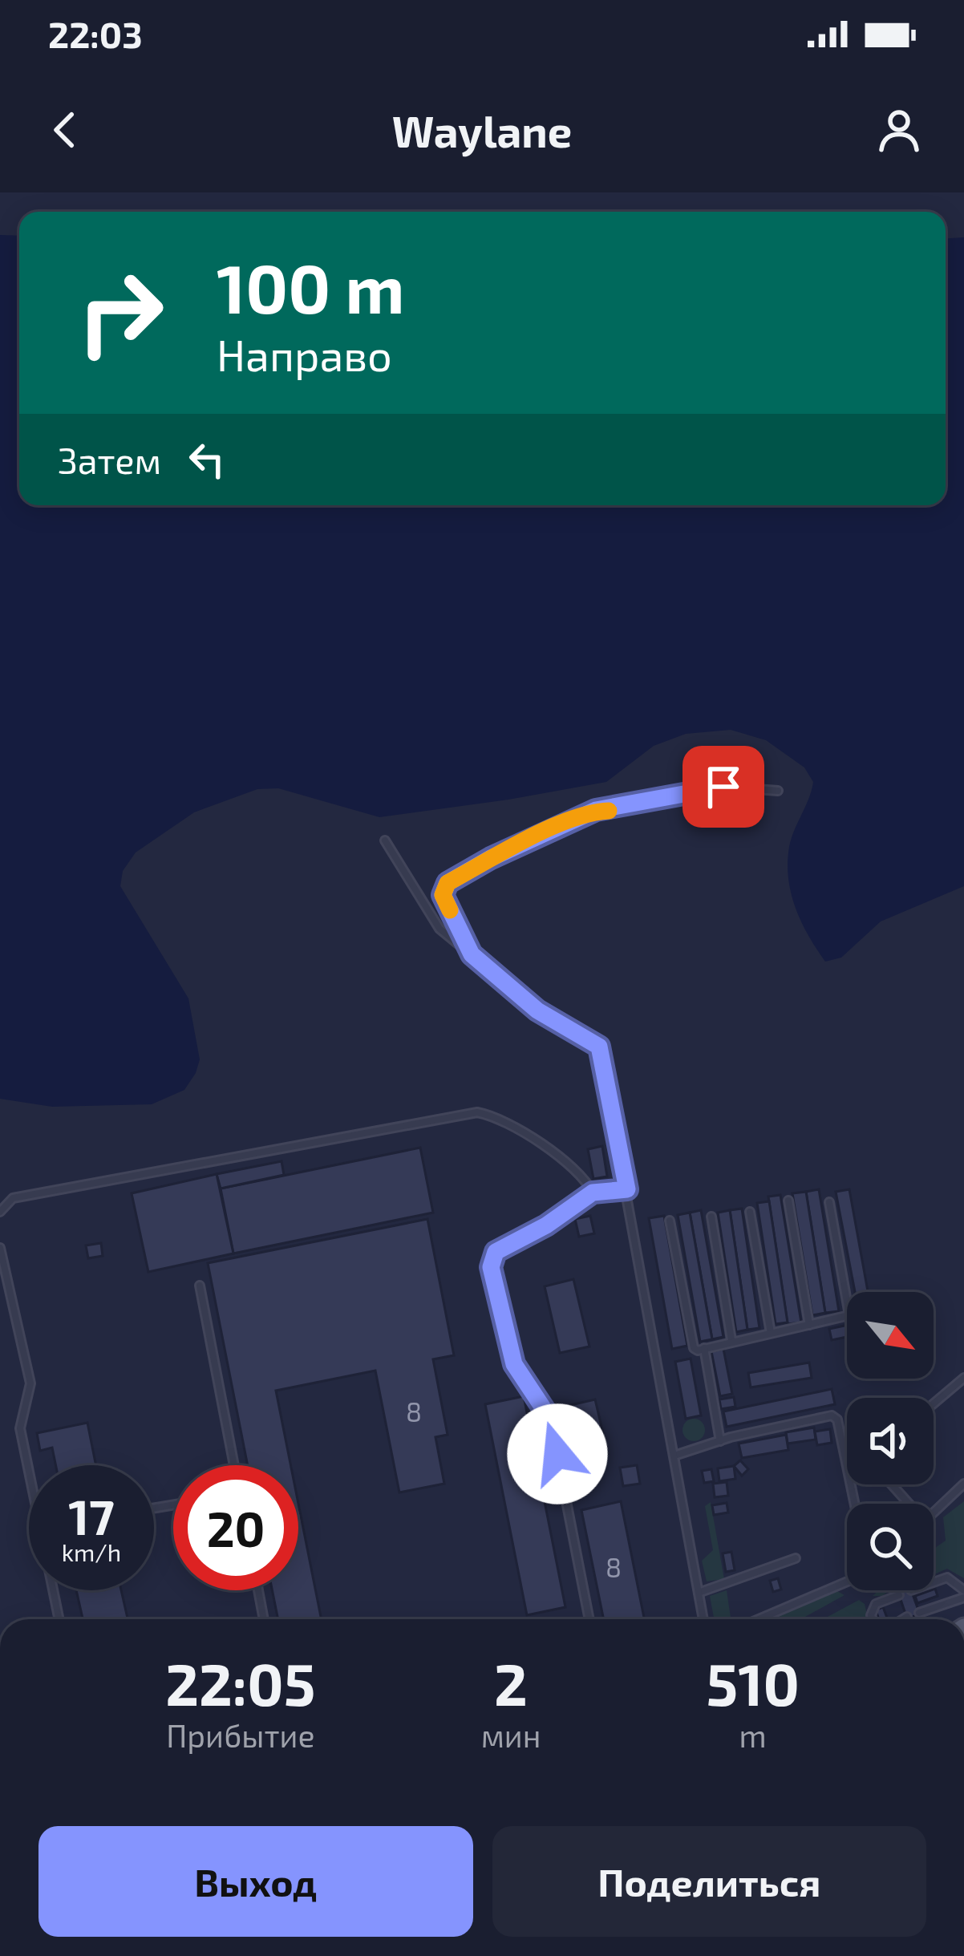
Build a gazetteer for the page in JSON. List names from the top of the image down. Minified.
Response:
{"house_numbers":["8","8"],"north":"bottom right","page":{"status":"22:03","header":"Waylane","turn":["100 m","Направо"],"then":"Затем","speed":"17 km/h","limit":"20","eta":["22:05","Прибытие","2","мин","510","m"],"buttons":["Выход","Поделиться"]}}
